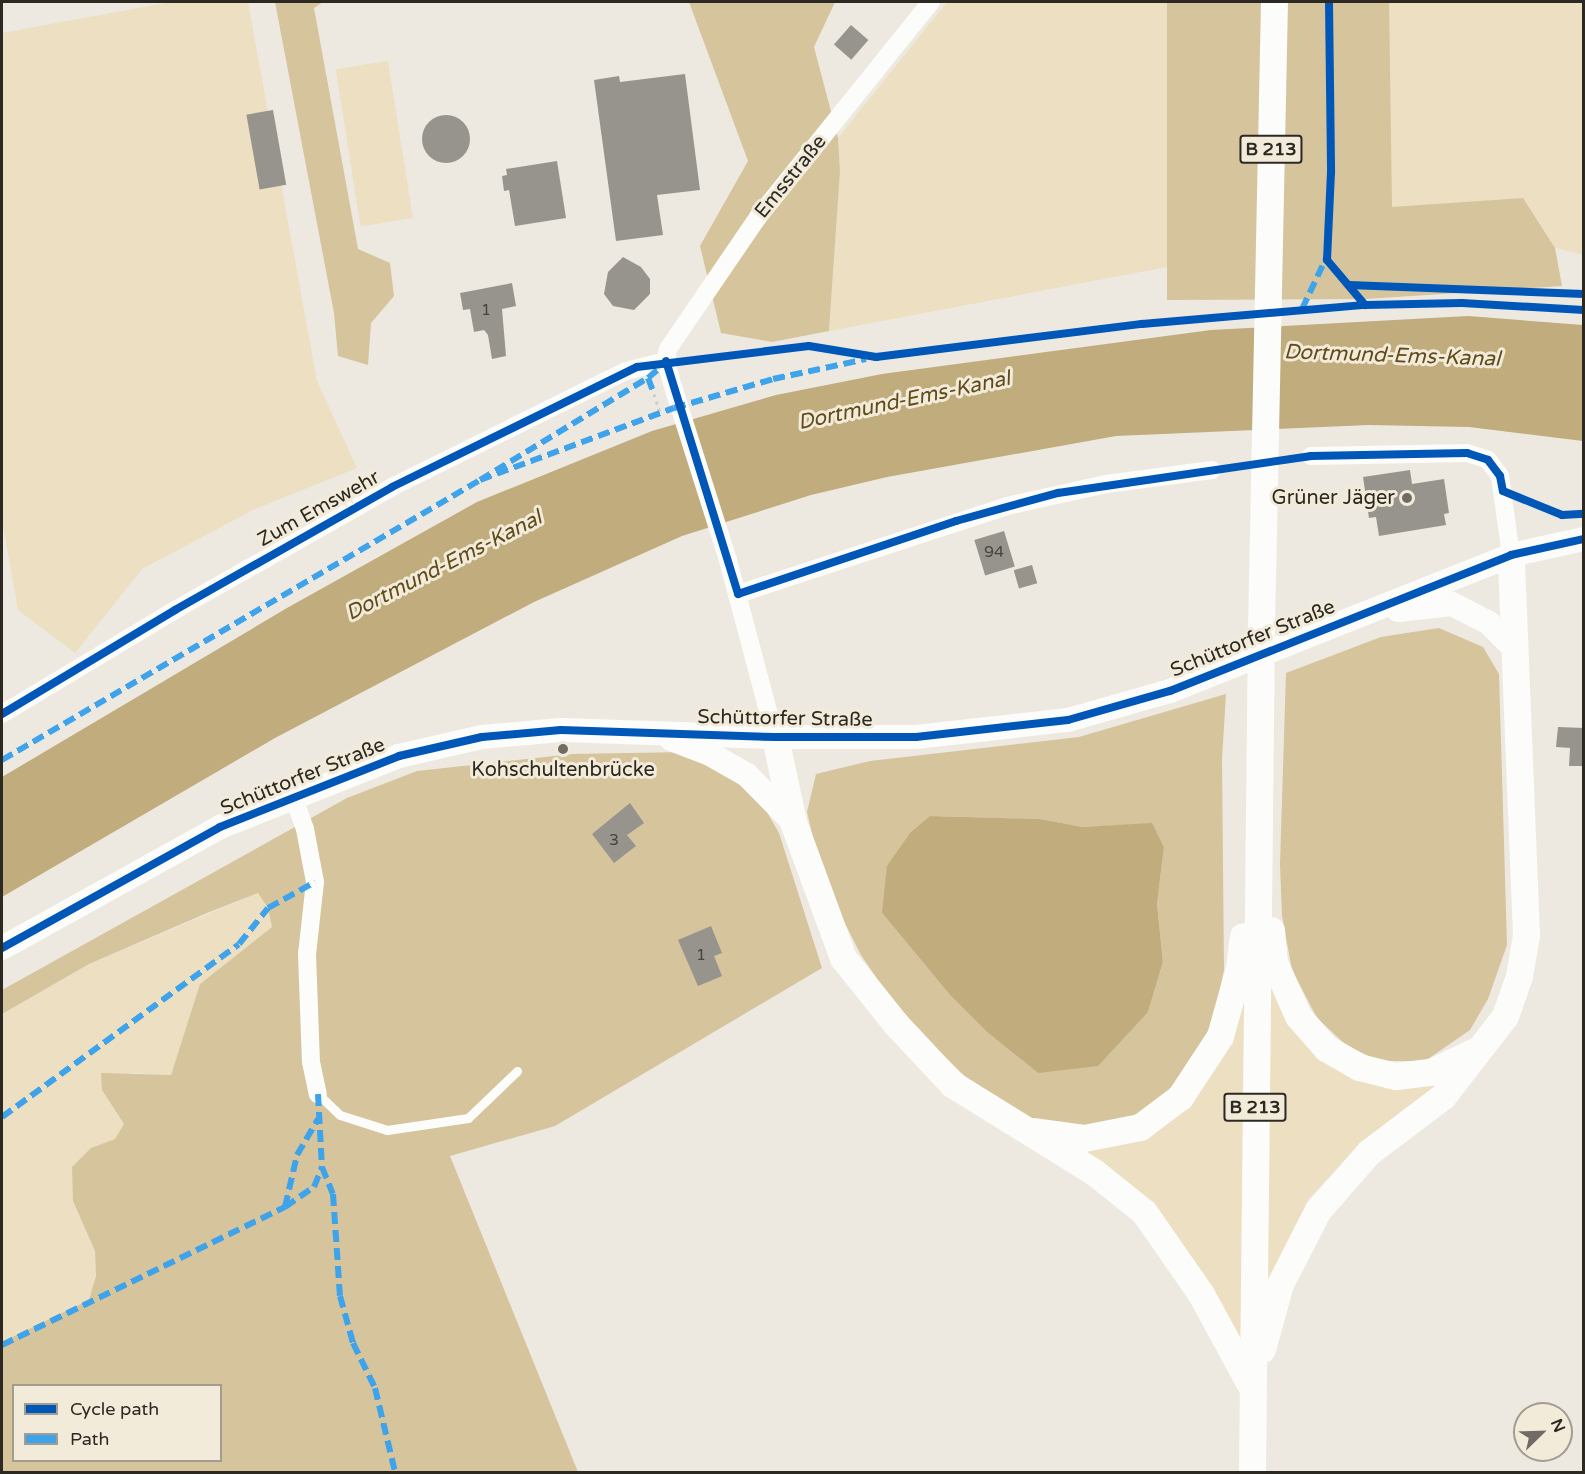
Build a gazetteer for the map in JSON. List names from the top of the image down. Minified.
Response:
{"streets":{"main road":["B 213","Schüttorfer Straße"],"street":["Emsstraße","Zum Emswehr"]},"crossings":[["Emsstraße","Zum Emswehr"],["Emsstraße","Schüttorfer Straße"],["Zum Emswehr","Schüttorfer Straße"]],"water":["Dortmund-Ems-Kanal"],"places":["Grüner Jäger","Kohschultenbrücke"],"house_numbers":["1","94","3","1"],"legend":["Cycle path","Path"],"north":"top right"}
